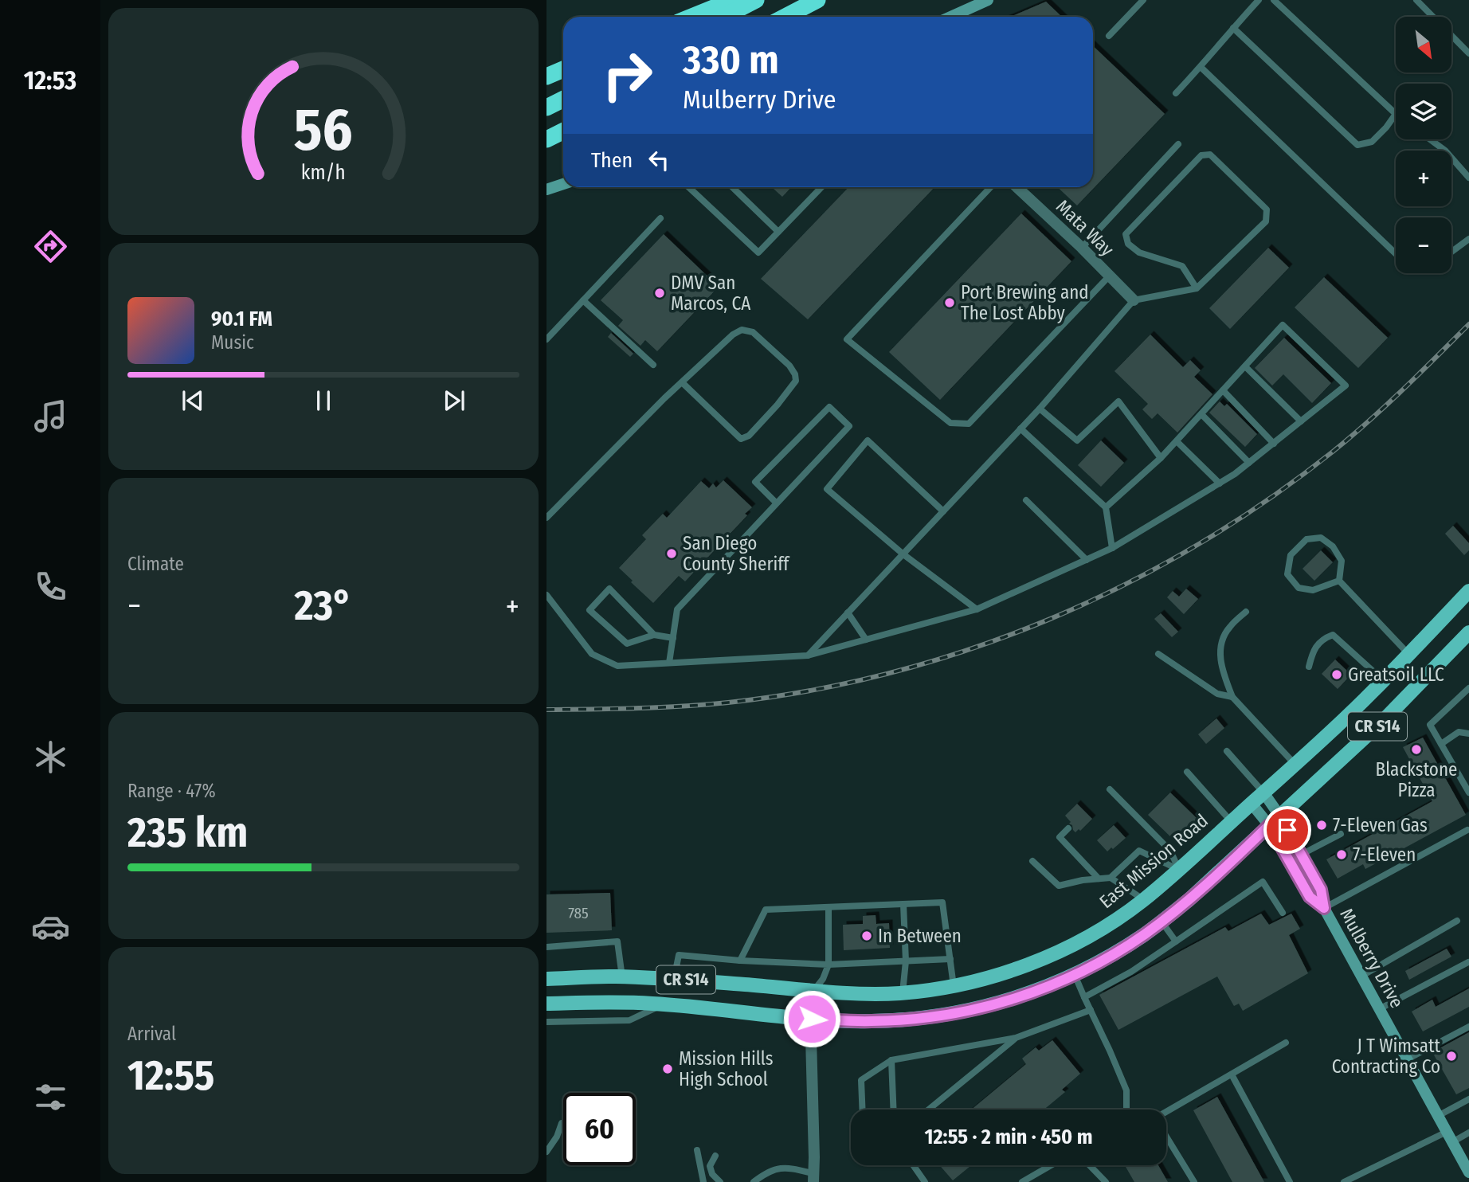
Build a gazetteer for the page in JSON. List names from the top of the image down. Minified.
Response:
{"streets":{"main road":["CR S14","East Mission Road","Mulberry Drive"],"street":["Mata Way"]},"crossings":[["CR S14","Mulberry Drive"],["East Mission Road","Mulberry Drive"]],"places":["DMV San Marcos, CA","Port Brewing and The Lost Abby","San Diego County Sheriff","Greatsoil LLC","Blackstone Pizza","7-Eleven Gas","7-Eleven","In Between","J T Wimsatt Contracting Co","Mission Hills High School"],"house_numbers":["785"],"north":"bottom right","page":{"tabs":"12:53","map_buttons":["+","−"],"turn":["330 m","Mulberry Drive"],"then":"Then","song":["90.1 FM","Music"],"tile":["Climate",["Range · 47%","235 km"],["Arrival","12:55"]],"heat":["−","23°","+"],"limit":"60","trip":"12:55 · 2 min · 450 m","gauge":["56","km/h"]}}
